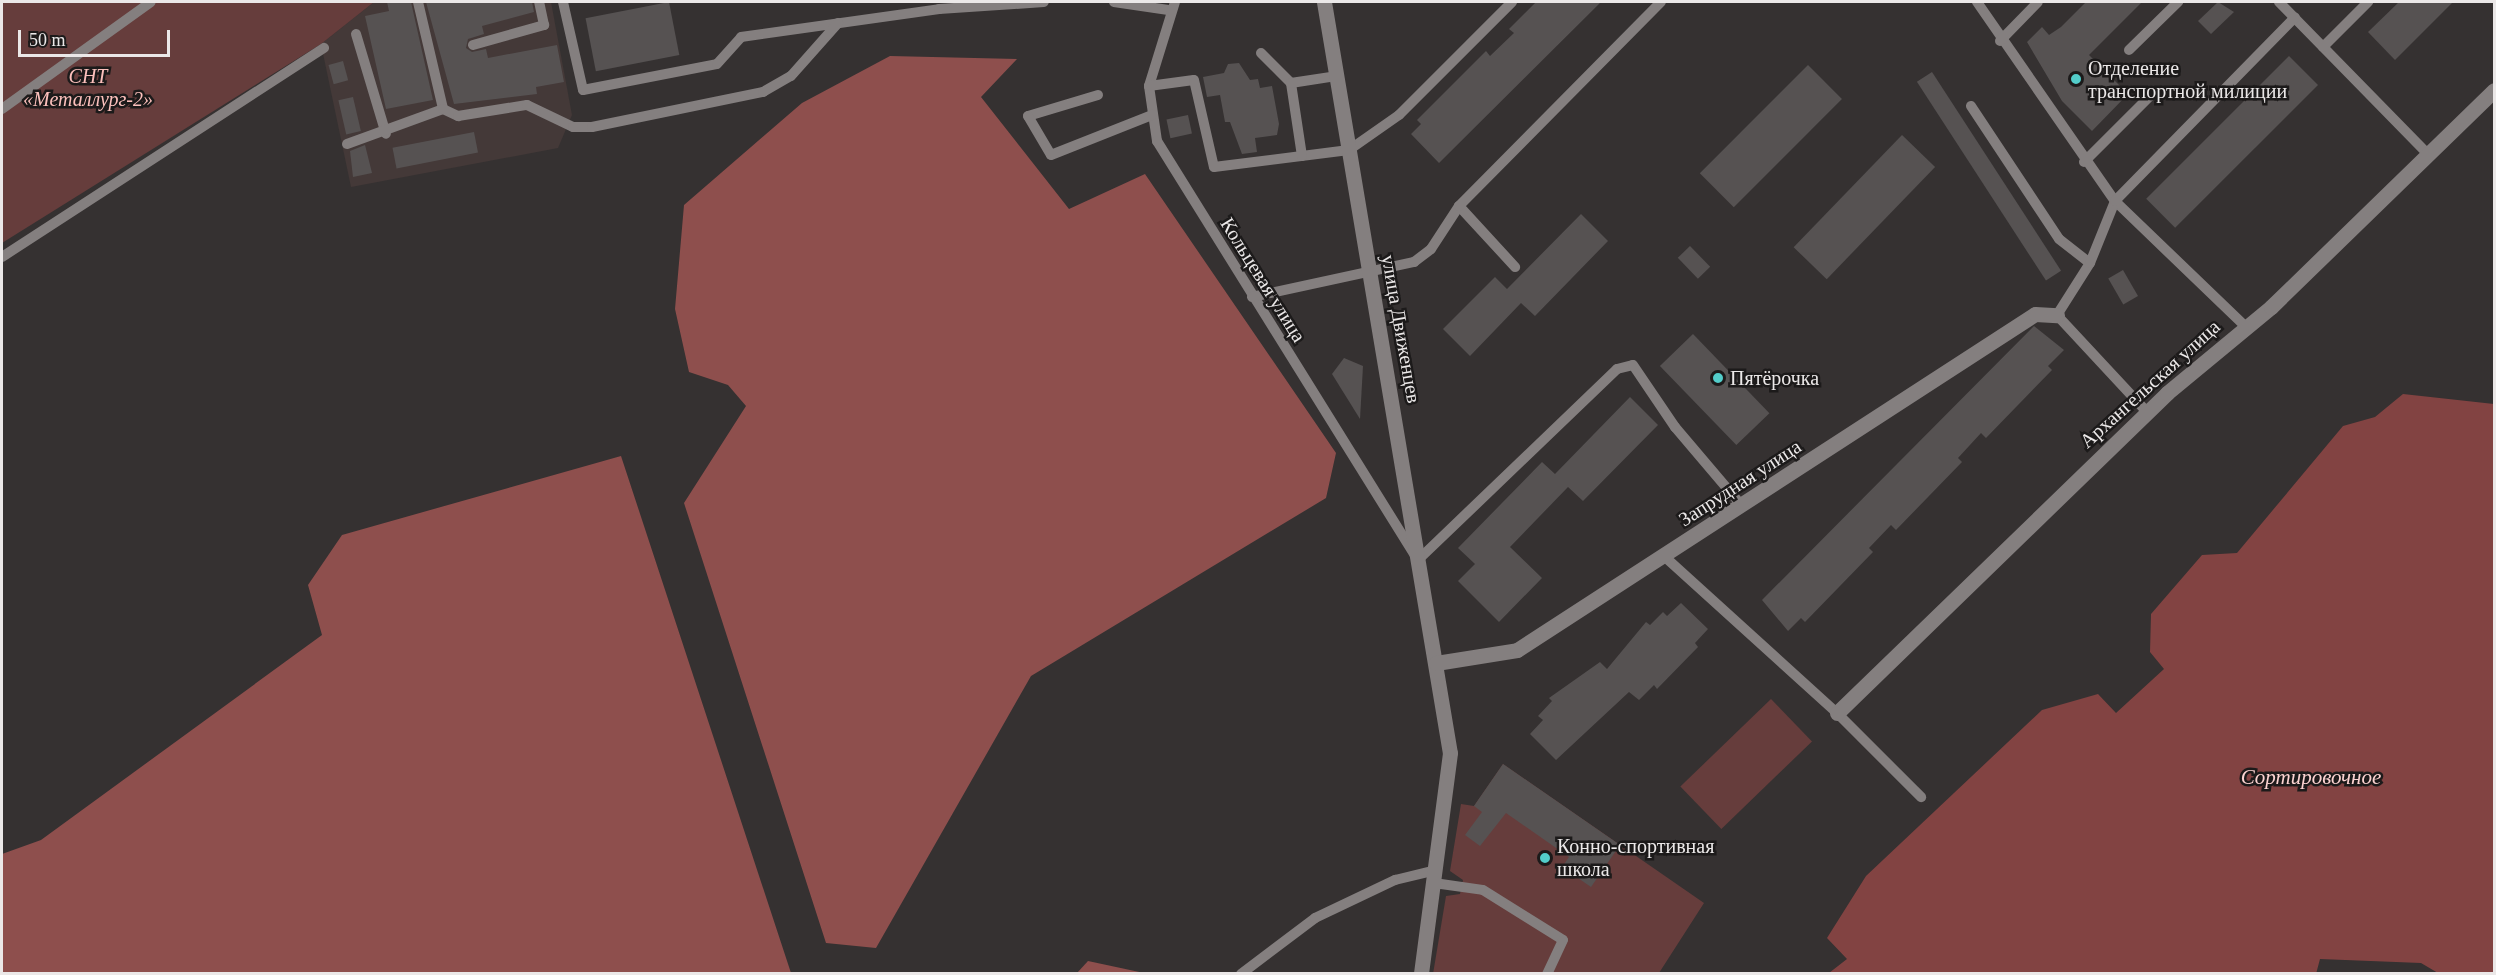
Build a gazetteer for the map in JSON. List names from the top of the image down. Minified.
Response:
{"streets":{"street":["улица Движенцев","Архангельская улица","Запрудная улица"],"lane":["Кольцевая улица"]},"crossings":[["Кольцевая улица","улица Движенцев"],["улица Движенцев","Запрудная улица"]],"water":["Сортировочное"],"parks":["СНТ «Металлург-2»"],"places":["Отделение транспортной милиции","Пятёрочка","Конно-спортивная школа"],"scale_bar":"50 m"}
